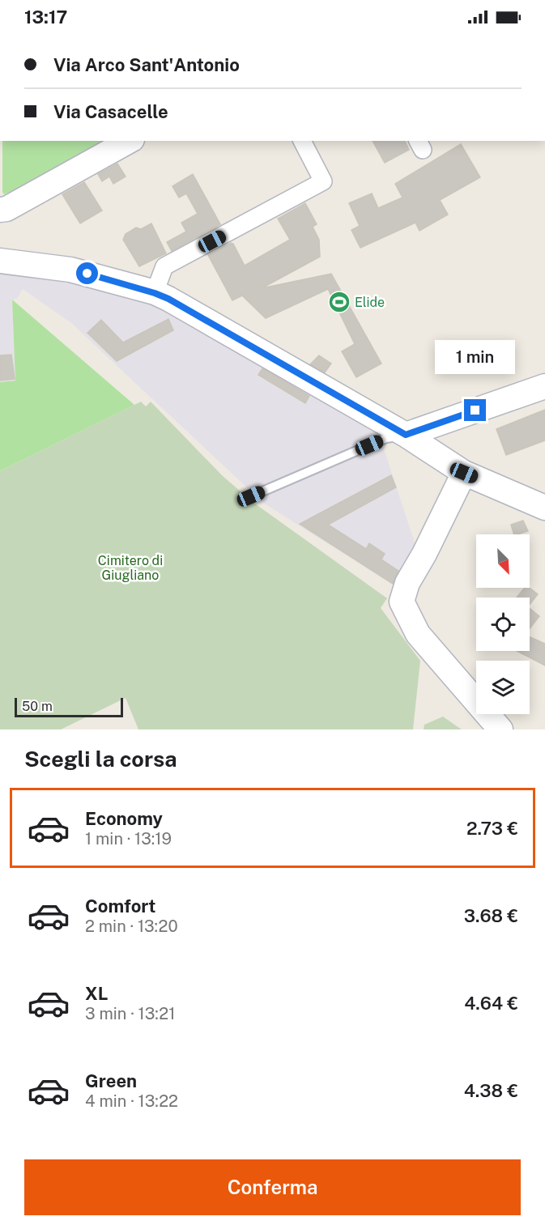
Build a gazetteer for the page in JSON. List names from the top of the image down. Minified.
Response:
{"parks":["Cimitero di Giugliano"],"places":{"sports":["Elide"]},"scale_bar":"50 m","north":"bottom right","page":{"status":"13:17","banner":["Via Arco Sant'Antonio","Via Casacelle"],"bubble":"1 min","scale":"50 m","heading":"Scegli la corsa","list":[{"name":"Economy","note":"1 min · 13:19","value":"2.73 €"},{"name":"Comfort","note":"2 min · 13:20","value":"3.68 €"},{"name":"XL","note":"3 min · 13:21","value":"4.64 €"},{"name":"Green","note":"4 min · 13:22","value":"4.38 €"}],"buttons":"Conferma"}}
